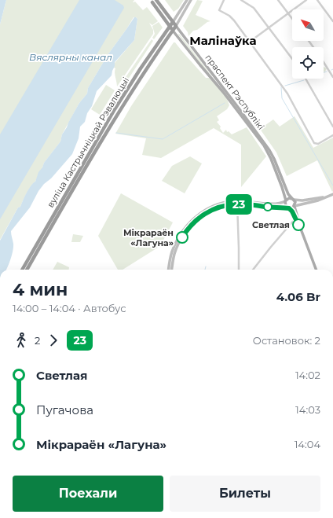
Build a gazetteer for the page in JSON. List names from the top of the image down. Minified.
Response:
{"streets":{"highway":["праспект Рэспублікі","вуліца Кастрычніцкай Рэвалюцыі"]},"crossings":[["праспект Рэспублікі","вуліца Кастрычніцкай Рэвалюцыі"]],"districts":["Малінаўка"],"water":["Вяслярны канал"],"places":["Светлая","Мікрараён «Лагуна»"],"lines":["bus line 23"],"north":"top left","page":{"on_map":"23","heading":["4 мин","14:00 – 14:04 · Автобус","4.06 Br"],"legs":["2","23","Остановок: 2"],"list":[{"name":"Светлая","value":"14:02"},{"name":"Пугачова","value":"14:03"},{"name":"Мікрараён «Лагуна»","value":"14:04"}],"buttons":["Поехали","Билеты"]}}
